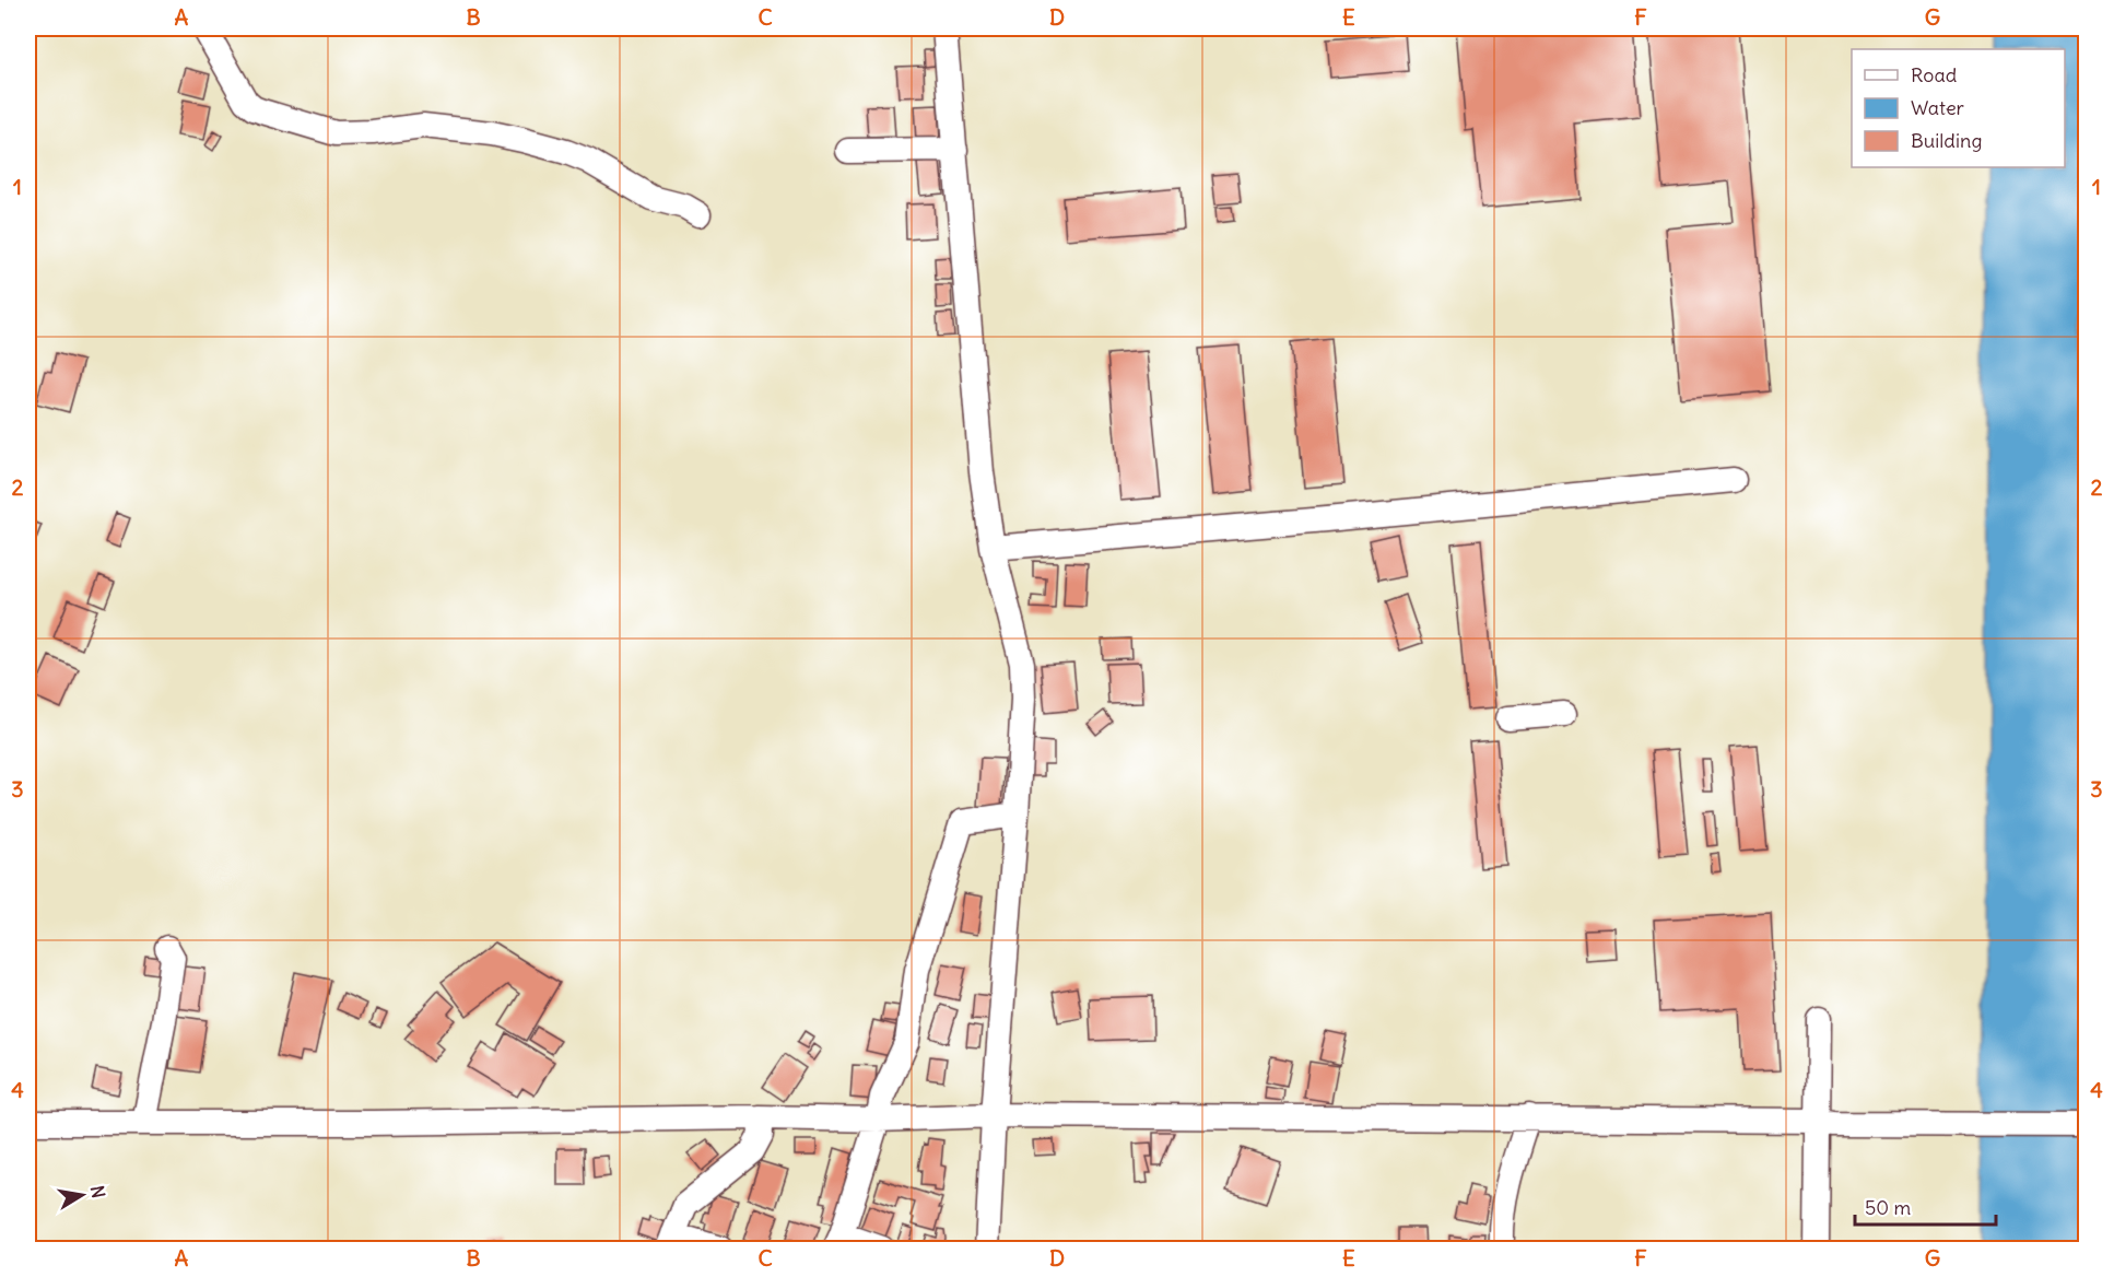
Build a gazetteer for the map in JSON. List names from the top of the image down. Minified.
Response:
{"legend":["Road","Water","Building"],"scale_bar":"50 m","north":"right","grid":{"columns":["A","B","C","D","E","F","G"],"rows":["1","2","3","4"]}}
